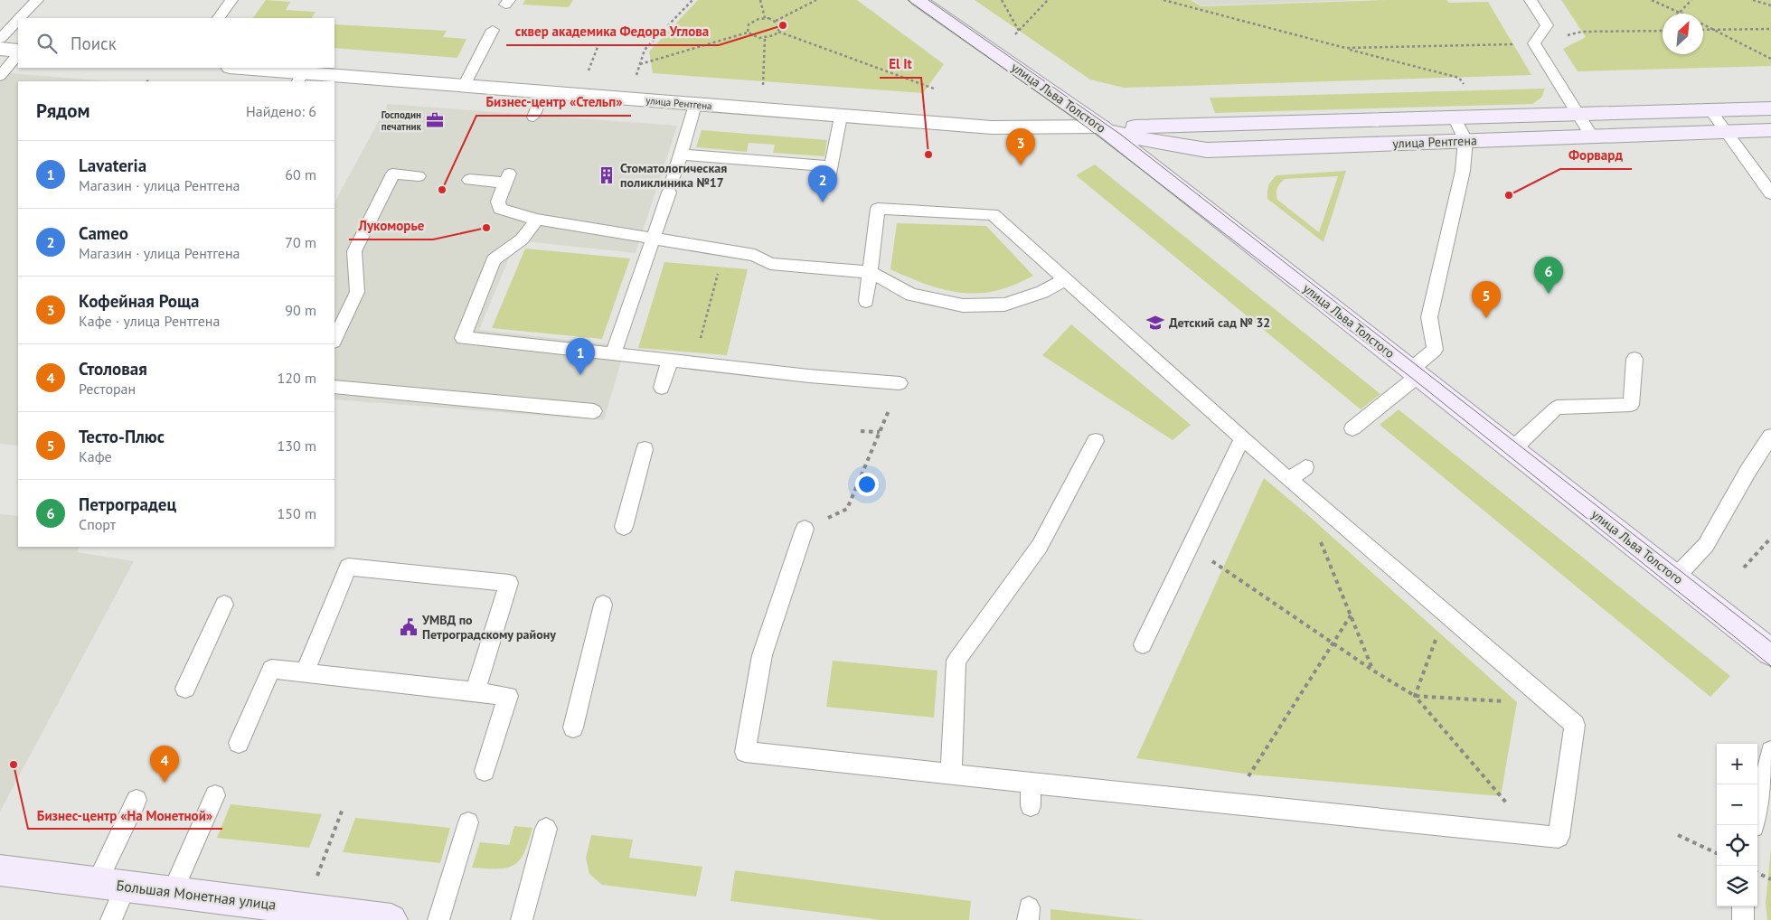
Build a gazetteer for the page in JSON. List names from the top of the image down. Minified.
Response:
{"streets":{"street":["улица Льва Толстого","улица Рентгена","Большая Монетная улица"]},"crossings":[["улица Льва Толстого","улица Рентгена"]],"places":{"other":["сквер академика Федора Углова","El It","Бизнес-центр «Стельп»","Форвард","Лукоморье","Бизнес-центр «На Монетной»"],"office":["Господин печатник"],"building":["Стоматологическая поликлиника №17"],"school or university":["Детский сад № 32"],"public building":["УМВД по Петроградскому району"]},"north":"top right","page":{"search":"Поиск","heading":["Рядом","Найдено: 6"],"pins":["3","2","6","5","1","4"],"list":[{"mark":"1","name":"Lavateria","note":"Магазин · улица Рентгена","value":"60 m"},{"mark":"2","name":"Cameo","note":"Магазин · улица Рентгена","value":"70 m"},{"mark":"3","name":"Кофейная Роща","note":"Кафе · улица Рентгена","value":"90 m"},{"mark":"4","name":"Столовая","note":"Ресторан","value":"120 m"},{"mark":"5","name":"Тесто-Плюс","note":"Кафе","value":"130 m"},{"mark":"6","name":"Петроградец","note":"Спорт","value":"150 m"}],"map_buttons":["+","−"]}}
